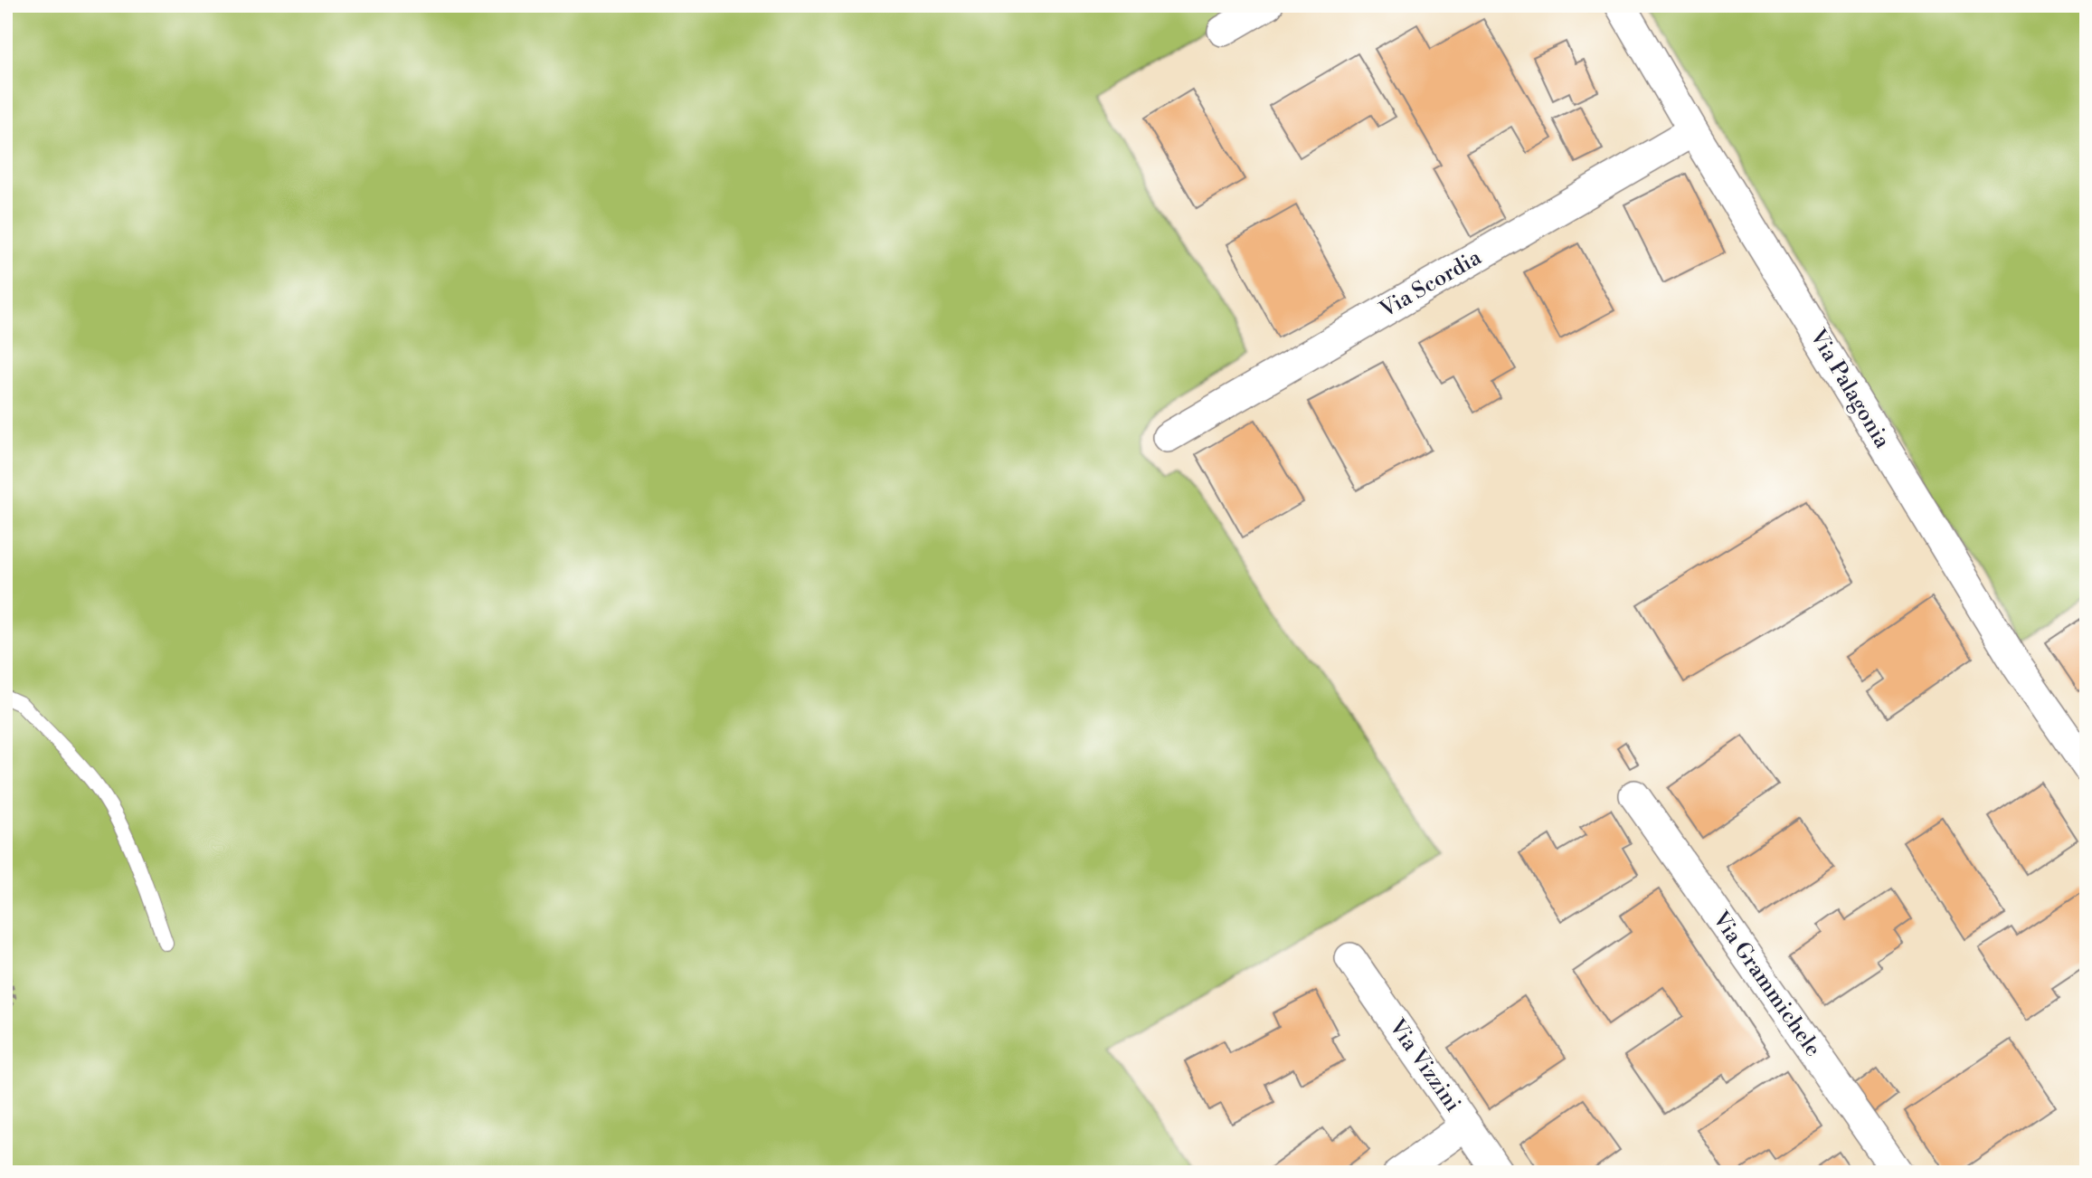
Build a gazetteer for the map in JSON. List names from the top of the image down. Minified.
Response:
{"streets":{"street":["Via Scordia","Via Palagonia","Via Grammichele","Via Vizzini"]},"crossings":[["Via Scordia","Via Palagonia"]]}
